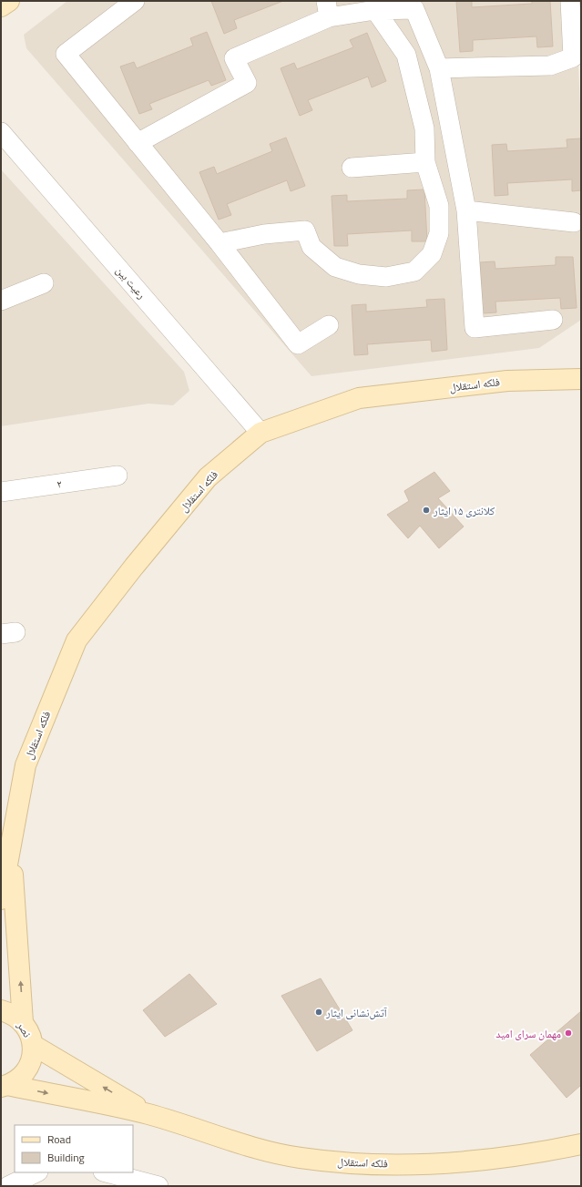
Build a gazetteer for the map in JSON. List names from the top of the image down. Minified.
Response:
{"streets":{"main road":["فلکه استقلال","نصر"],"street":["رعیت بین","۲"]},"crossings":[["رعیت بین","فلکه استقلال"]],"places":["کلانتری ۱۵ ایثار","آتش‌نشانی ایثار","مهمان سرای امید"],"legend":["Road","Building"]}
